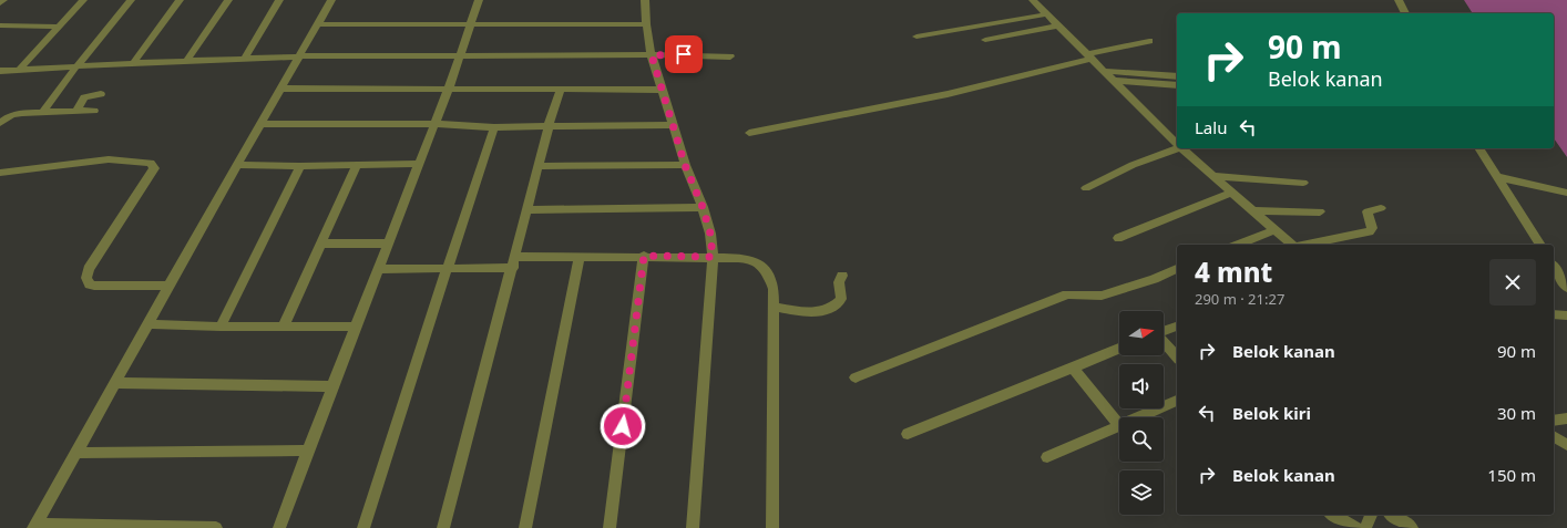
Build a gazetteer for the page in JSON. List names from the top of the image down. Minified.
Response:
{"north":"right","page":{"turn":["90 m","Belok kanan"],"then":"Lalu","heading":["4 mnt","290 m · 21:27"],"list":[{"name":"Belok kanan","value":"90 m"},{"name":"Belok kiri","value":"30 m"},{"name":"Belok kanan","value":"150 m"}]}}
